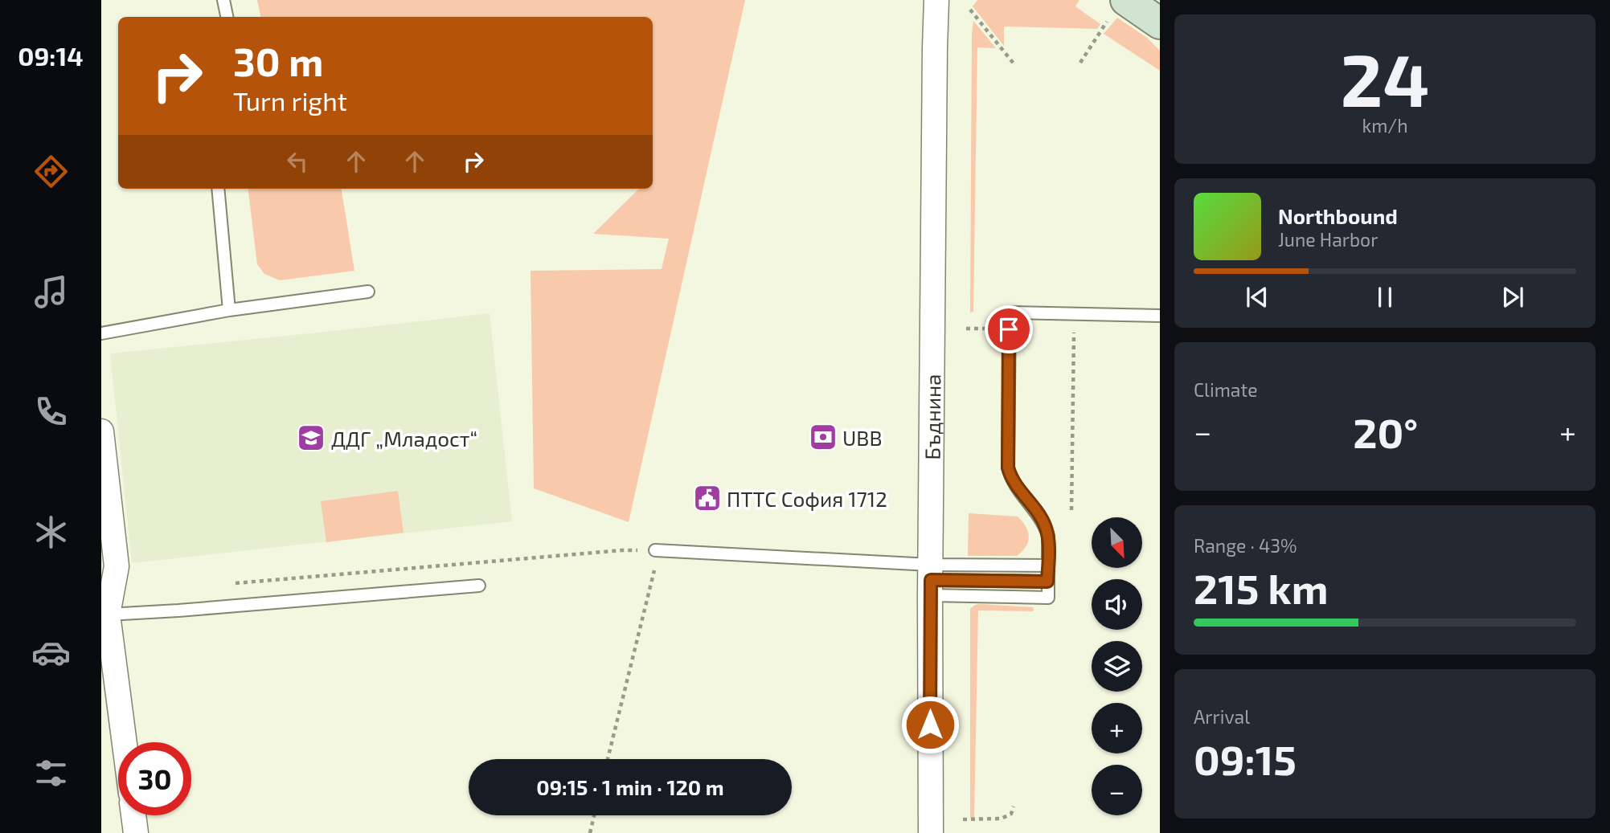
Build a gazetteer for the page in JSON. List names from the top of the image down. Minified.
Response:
{"streets":{"street":["Бъднина"]},"places":{"bank":["UBB"],"school or university":["ДДГ „Младост“"],"public building":["ПТТС София 1712"]},"north":"bottom right","page":{"tabs":"09:14","tile":[["24","km/h"],"Climate",["Range · 43%","215 km"],["Arrival","09:15"]],"turn":["30 m","Turn right"],"song":["Northbound","June Harbor"],"heat":["−","20°","+"],"map_buttons":["+","−"],"limit":"30","trip":"09:15 · 1 min · 120 m"}}
